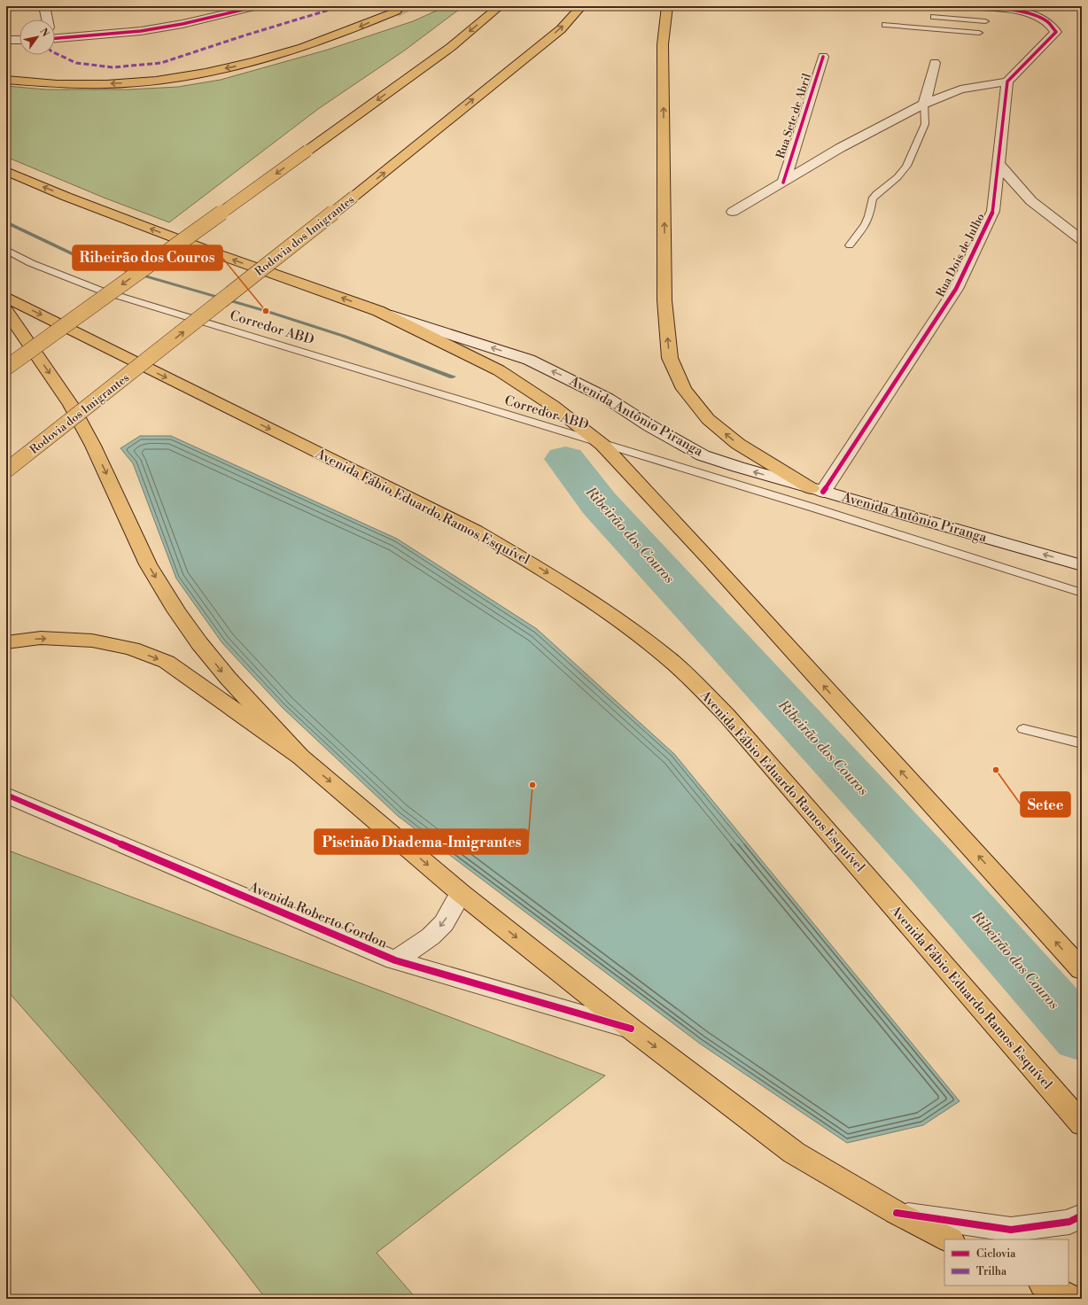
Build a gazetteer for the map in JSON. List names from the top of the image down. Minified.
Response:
{"streets":{"highway":["Rodovia dos Imigrantes","Avenida Fábio Eduardo Ramos Esquível"],"street":["Rua Sete de Abril","Rua Dois de Julho","Avenida Antônio Piranga","Avenida Roberto Gordon"],"lane":["Corredor ABD"]},"crossings":[["Rua Dois de Julho","Avenida Antônio Piranga"]],"one_way":["Avenida Antônio Piranga"],"water":["Ribeirão dos Couros"],"places":["Ribeirão dos Couros","Setee","Piscinão Diadema-Imigrantes"],"legend":["Ciclovia","Trilha"],"north":"top right"}
